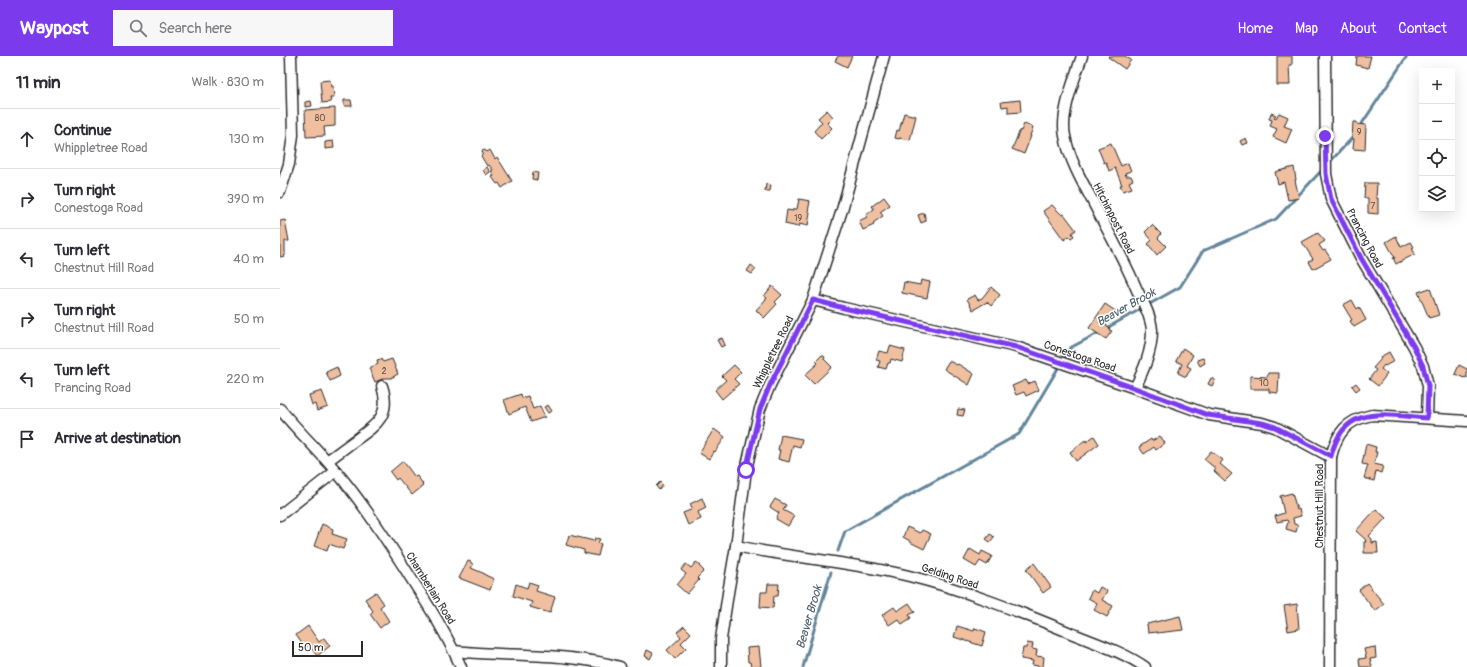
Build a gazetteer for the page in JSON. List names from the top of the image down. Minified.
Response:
{"streets":{"street":["Hitchinpost Road","Prancing Road","Whippletree Road","Conestoga Road","Chestnut Hill Road","Gelding Road","Chamberlain Road"]},"crossings":[["Hitchinpost Road","Conestoga Road"],["Prancing Road","Chestnut Hill Road"],["Whippletree Road","Conestoga Road"],["Whippletree Road","Gelding Road"],["Conestoga Road","Chestnut Hill Road"]],"water":["Beaver Brook"],"house_numbers":["80","9","7","19","2","10"],"scale_bar":"50 m","page":{"header":"Waypost","search":"Search here","nav":["Home","Map","About","Contact"],"heading":["11 min","Walk · 830 m"],"map_buttons":["+","−"],"list":[["Continue","Whippletree Road","130 m"],["Turn right","Conestoga Road","390 m"],["Turn left","Chestnut Hill Road","40 m"],["Turn right","Chestnut Hill Road","50 m"],["Turn left","Prancing Road","220 m"],"Arrive at destination"],"scale":"50 m"}}
